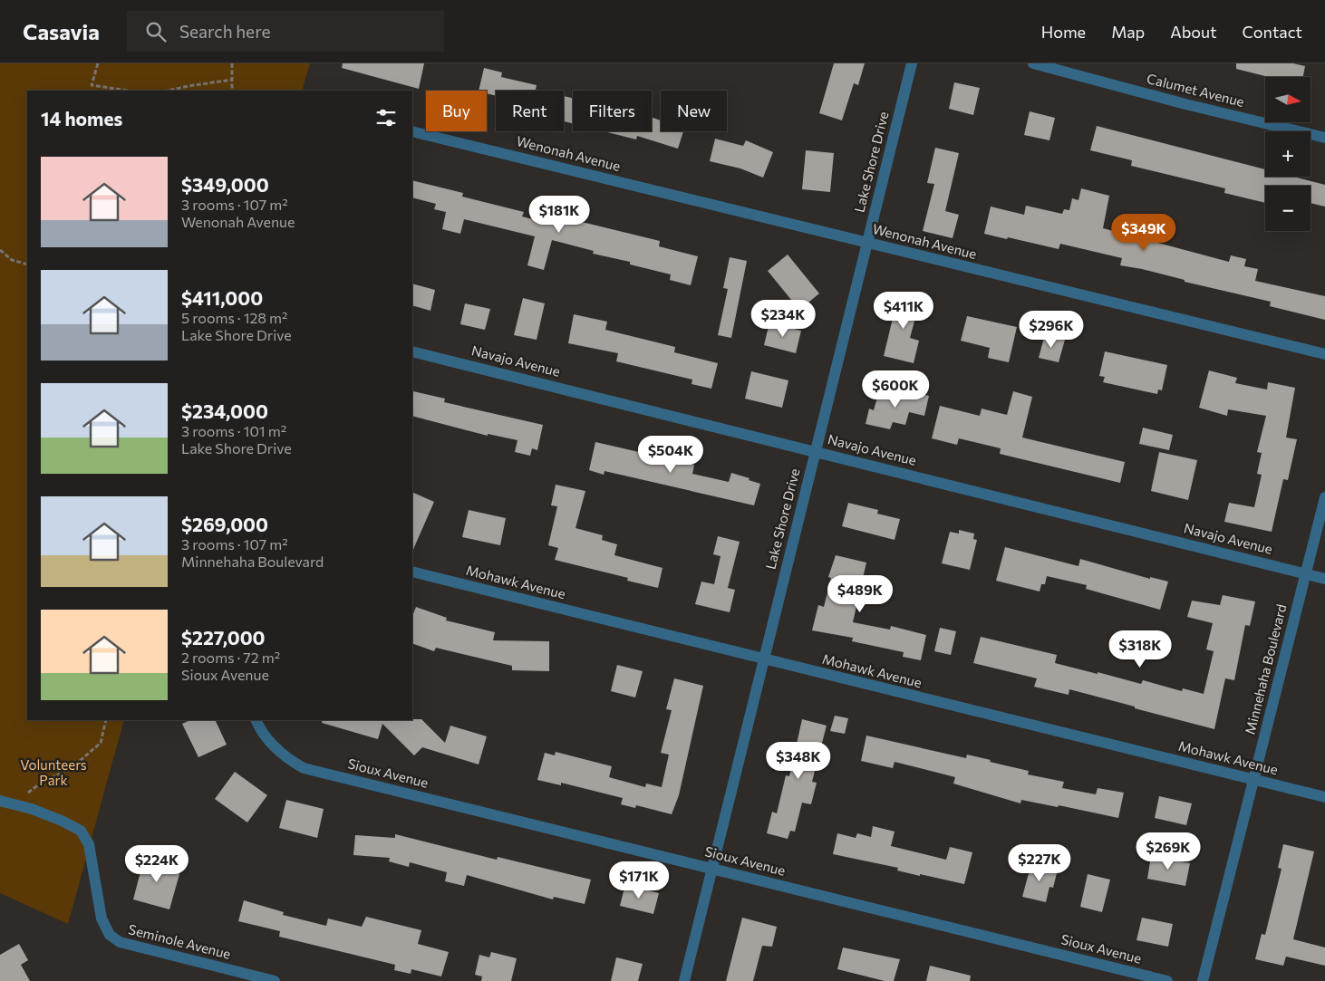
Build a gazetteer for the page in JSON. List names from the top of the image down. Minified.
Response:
{"streets":{"street":["Calumet Avenue","Wenonah Avenue","Lake Shore Drive","Navajo Avenue","Mohawk Avenue","Minnehaha Boulevard","Sioux Avenue","Seminole Avenue"]},"crossings":[["Wenonah Avenue","Lake Shore Drive"],["Lake Shore Drive","Navajo Avenue"],["Lake Shore Drive","Mohawk Avenue"],["Lake Shore Drive","Sioux Avenue"],["Navajo Avenue","Minnehaha Boulevard"],["Mohawk Avenue","Minnehaha Boulevard"]],"parks":["Volunteers Park"],"north":"right","page":{"header":"Casavia","search":"Search here","nav":["Home","Map","About","Contact"],"map_buttons":["+","−"],"chip":["Buy","Rent","Filters","New"],"heading":"14 homes","list":[{"name":"$349,000","note":"3 rooms · 107 m² · Wenonah Avenue"},{"name":"$411,000","note":"5 rooms · 128 m² · Lake Shore Drive"},{"name":"$234,000","note":"3 rooms · 101 m² · Lake Shore Drive"},{"name":"$269,000","note":"3 rooms · 107 m² · Minnehaha Boulevard"},{"name":"$227,000","note":"2 rooms · 72 m² · Sioux Avenue"}],"price":["$181K","$349K","$411K","$234K","$296K","$600K","$504K","$489K","$318K","$348K","$269K","$227K","$224K","$171K"]}}
